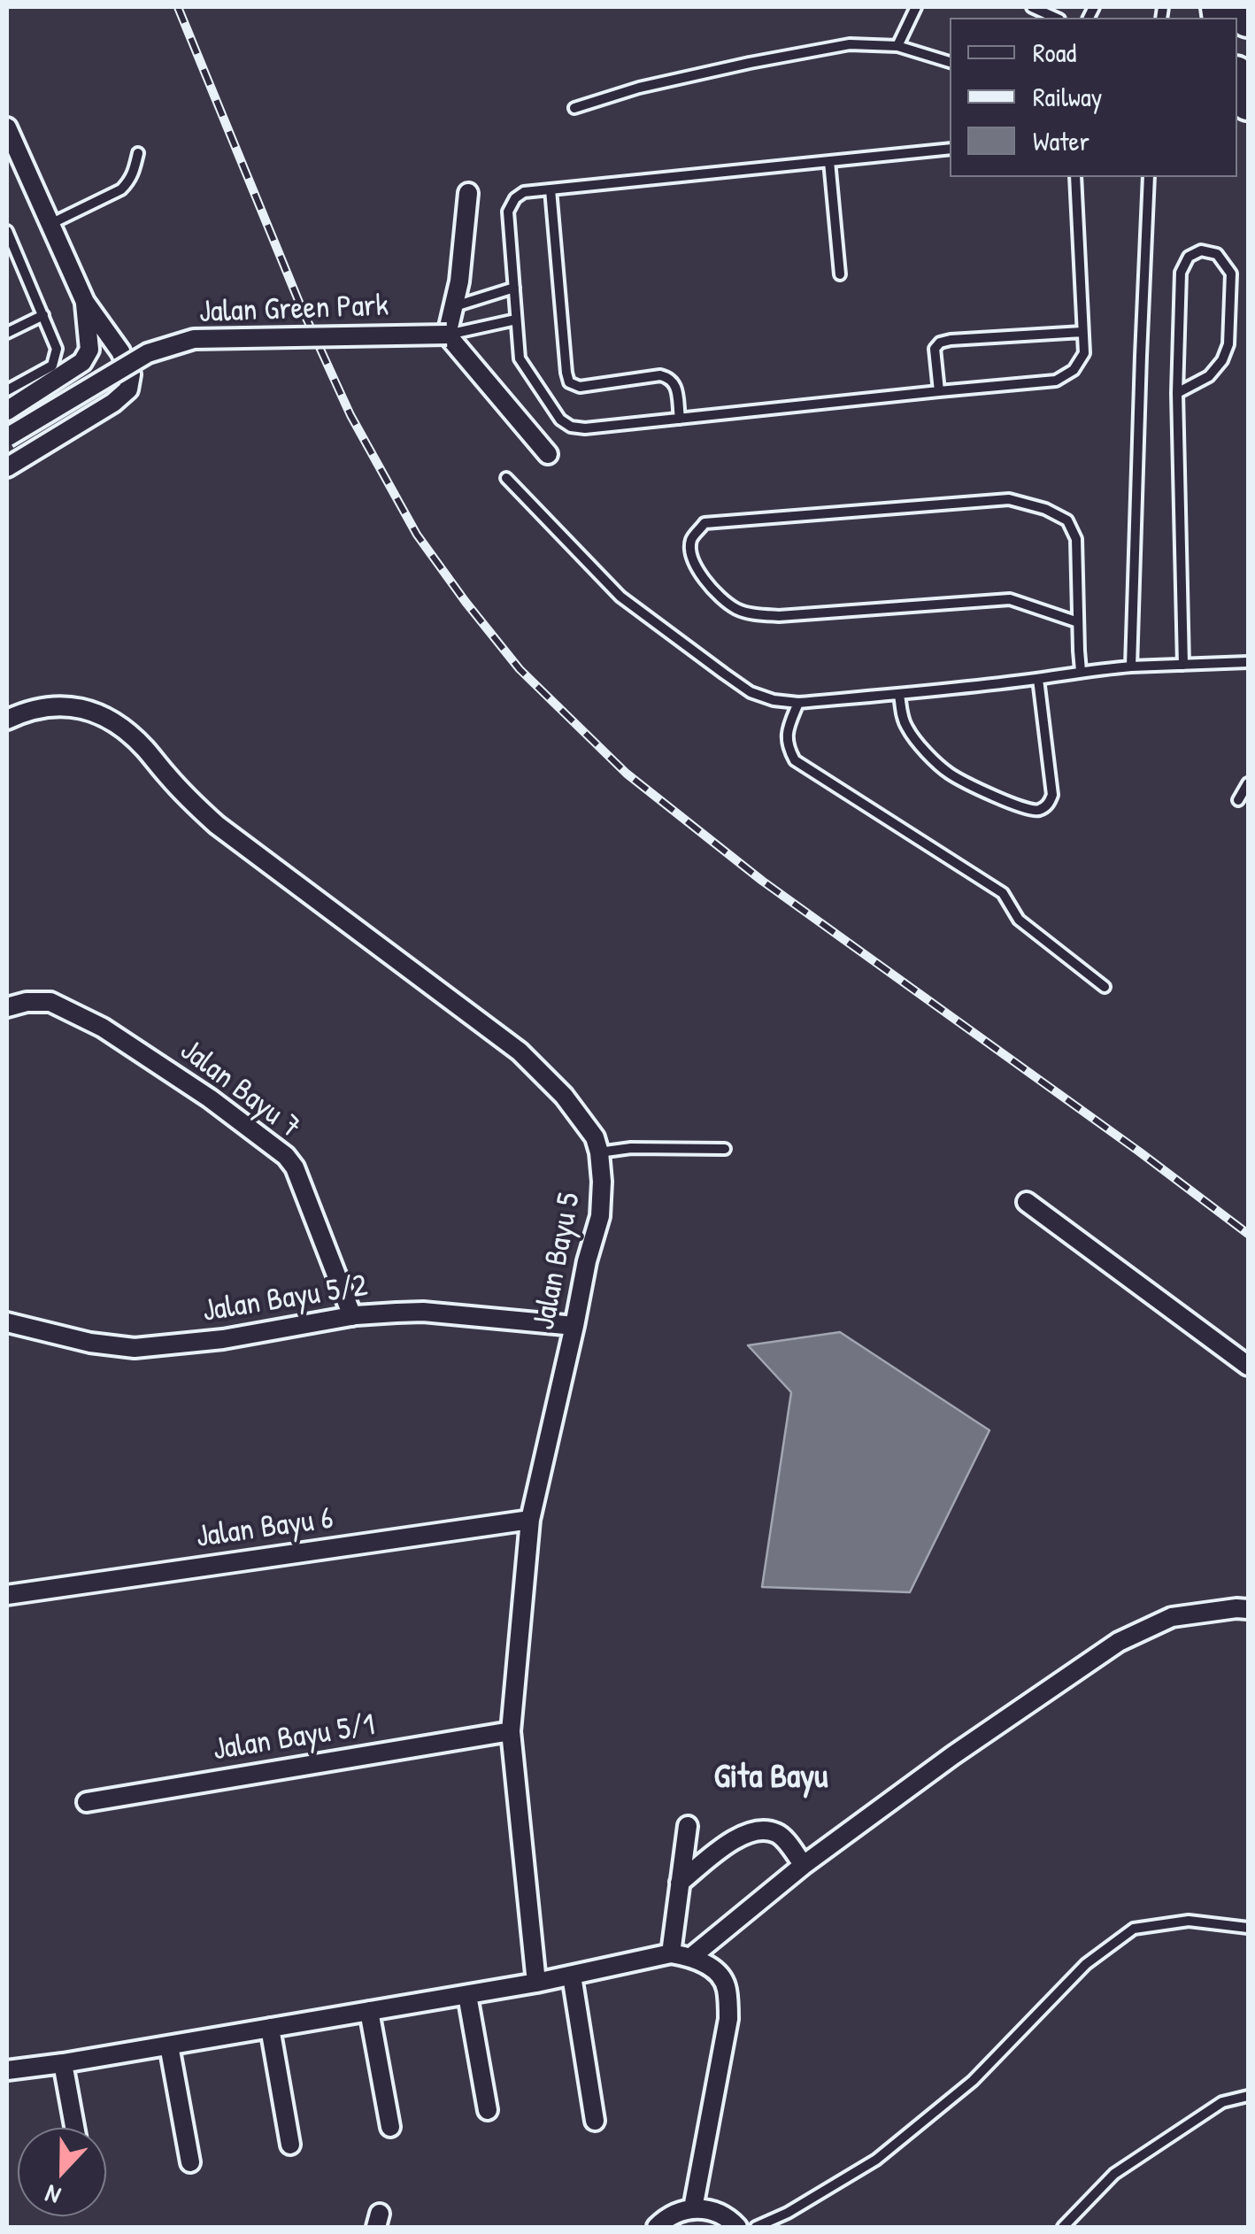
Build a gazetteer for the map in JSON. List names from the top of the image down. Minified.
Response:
{"streets":{"street":["Jalan Green Park","Jalan Bayu 7","Jalan Bayu 5","Jalan Bayu 5/2","Jalan Bayu 6","Jalan Bayu 5/1"]},"crossings":[["Jalan Bayu 7","Jalan Bayu 5/2"],["Jalan Bayu 5","Jalan Bayu 5/2"],["Jalan Bayu 5","Jalan Bayu 6"],["Jalan Bayu 5","Jalan Bayu 5/1"]],"districts":["Gita Bayu"],"legend":["Road","Railway","Water"],"north":"bottom"}
